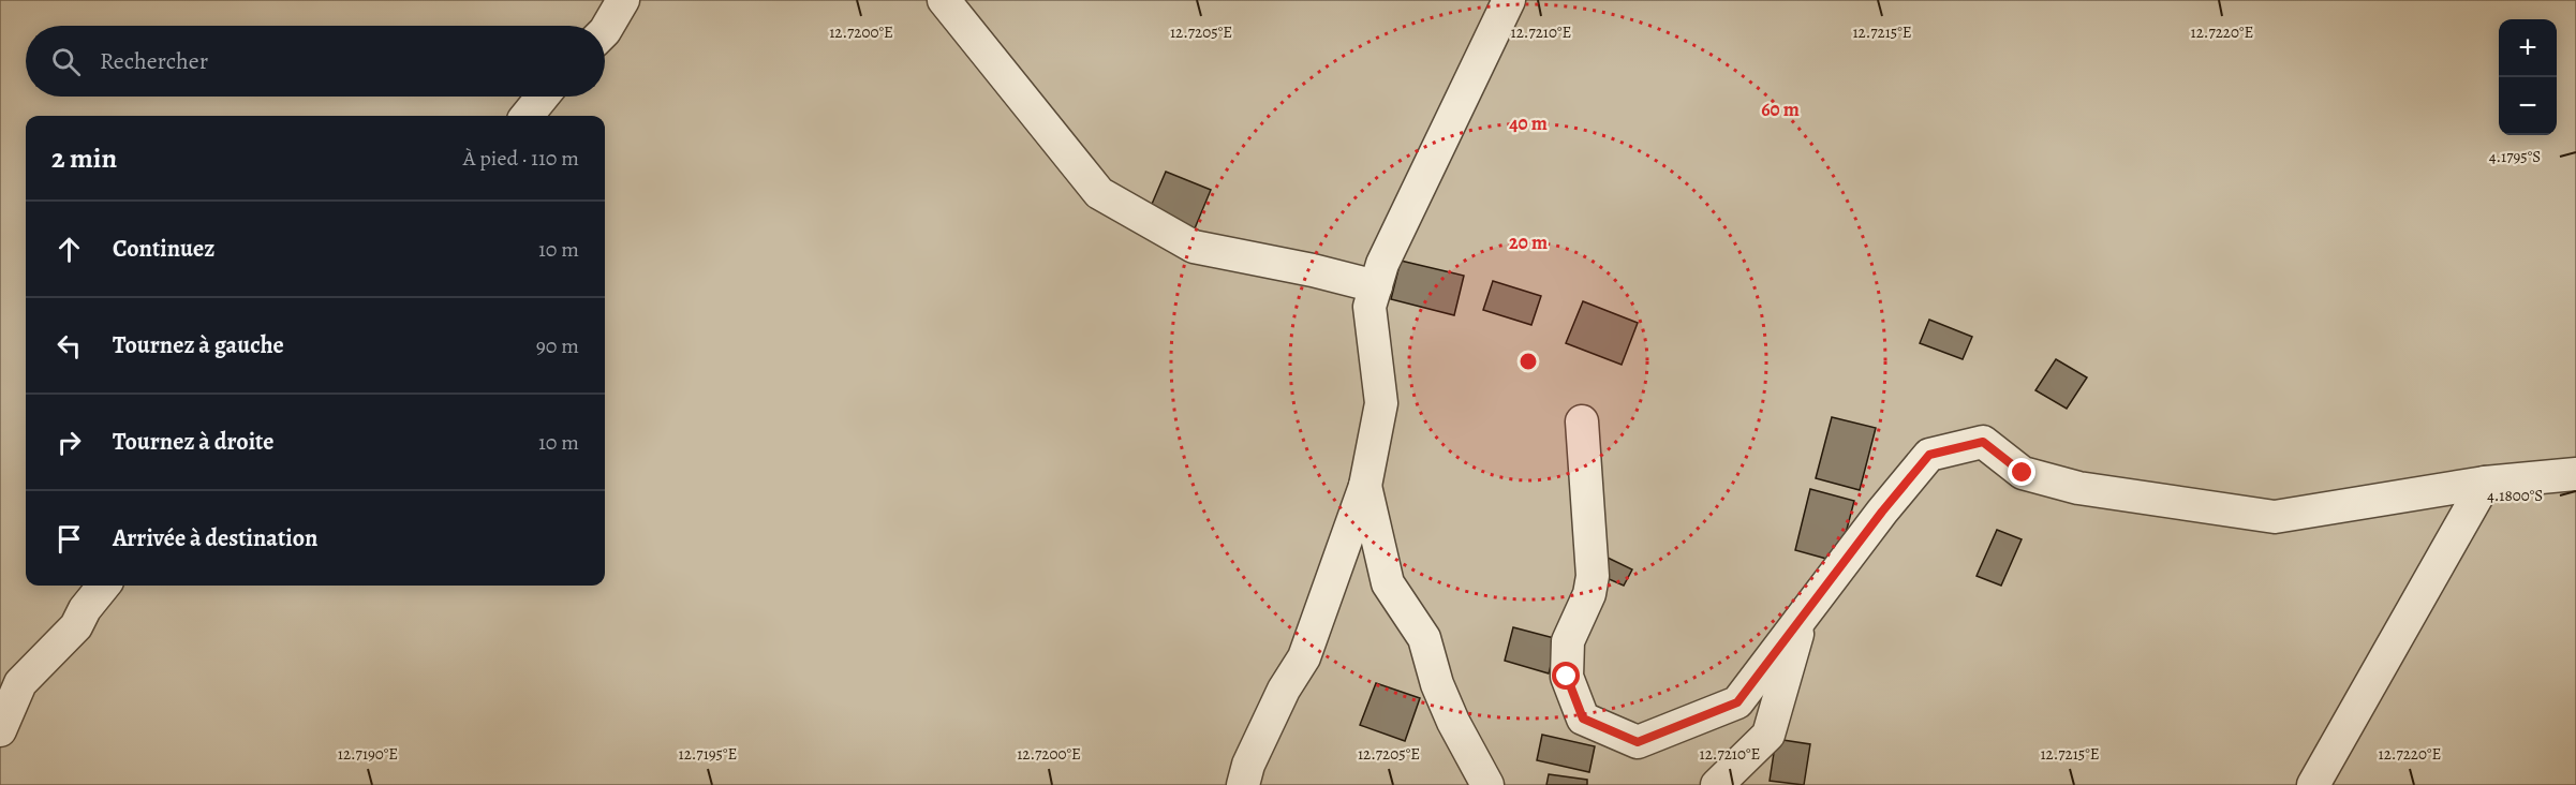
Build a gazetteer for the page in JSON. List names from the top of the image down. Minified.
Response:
{"page":{"map_buttons":["+","−"],"search":"Rechercher","heading":["2 min","À pied · 110 m"],"list":[["Continuez","10 m"],["Tournez à gauche","90 m"],["Tournez à droite","10 m"],"Arrivée à destination"]},"coordinates":["12.7200°E","12.7205°E","12.7210°E","12.7215°E","12.7220°E","4.1795°S","4.1800°S","12.7190°E","12.7195°E"],"rings":["60 m","40 m","20 m"]}
